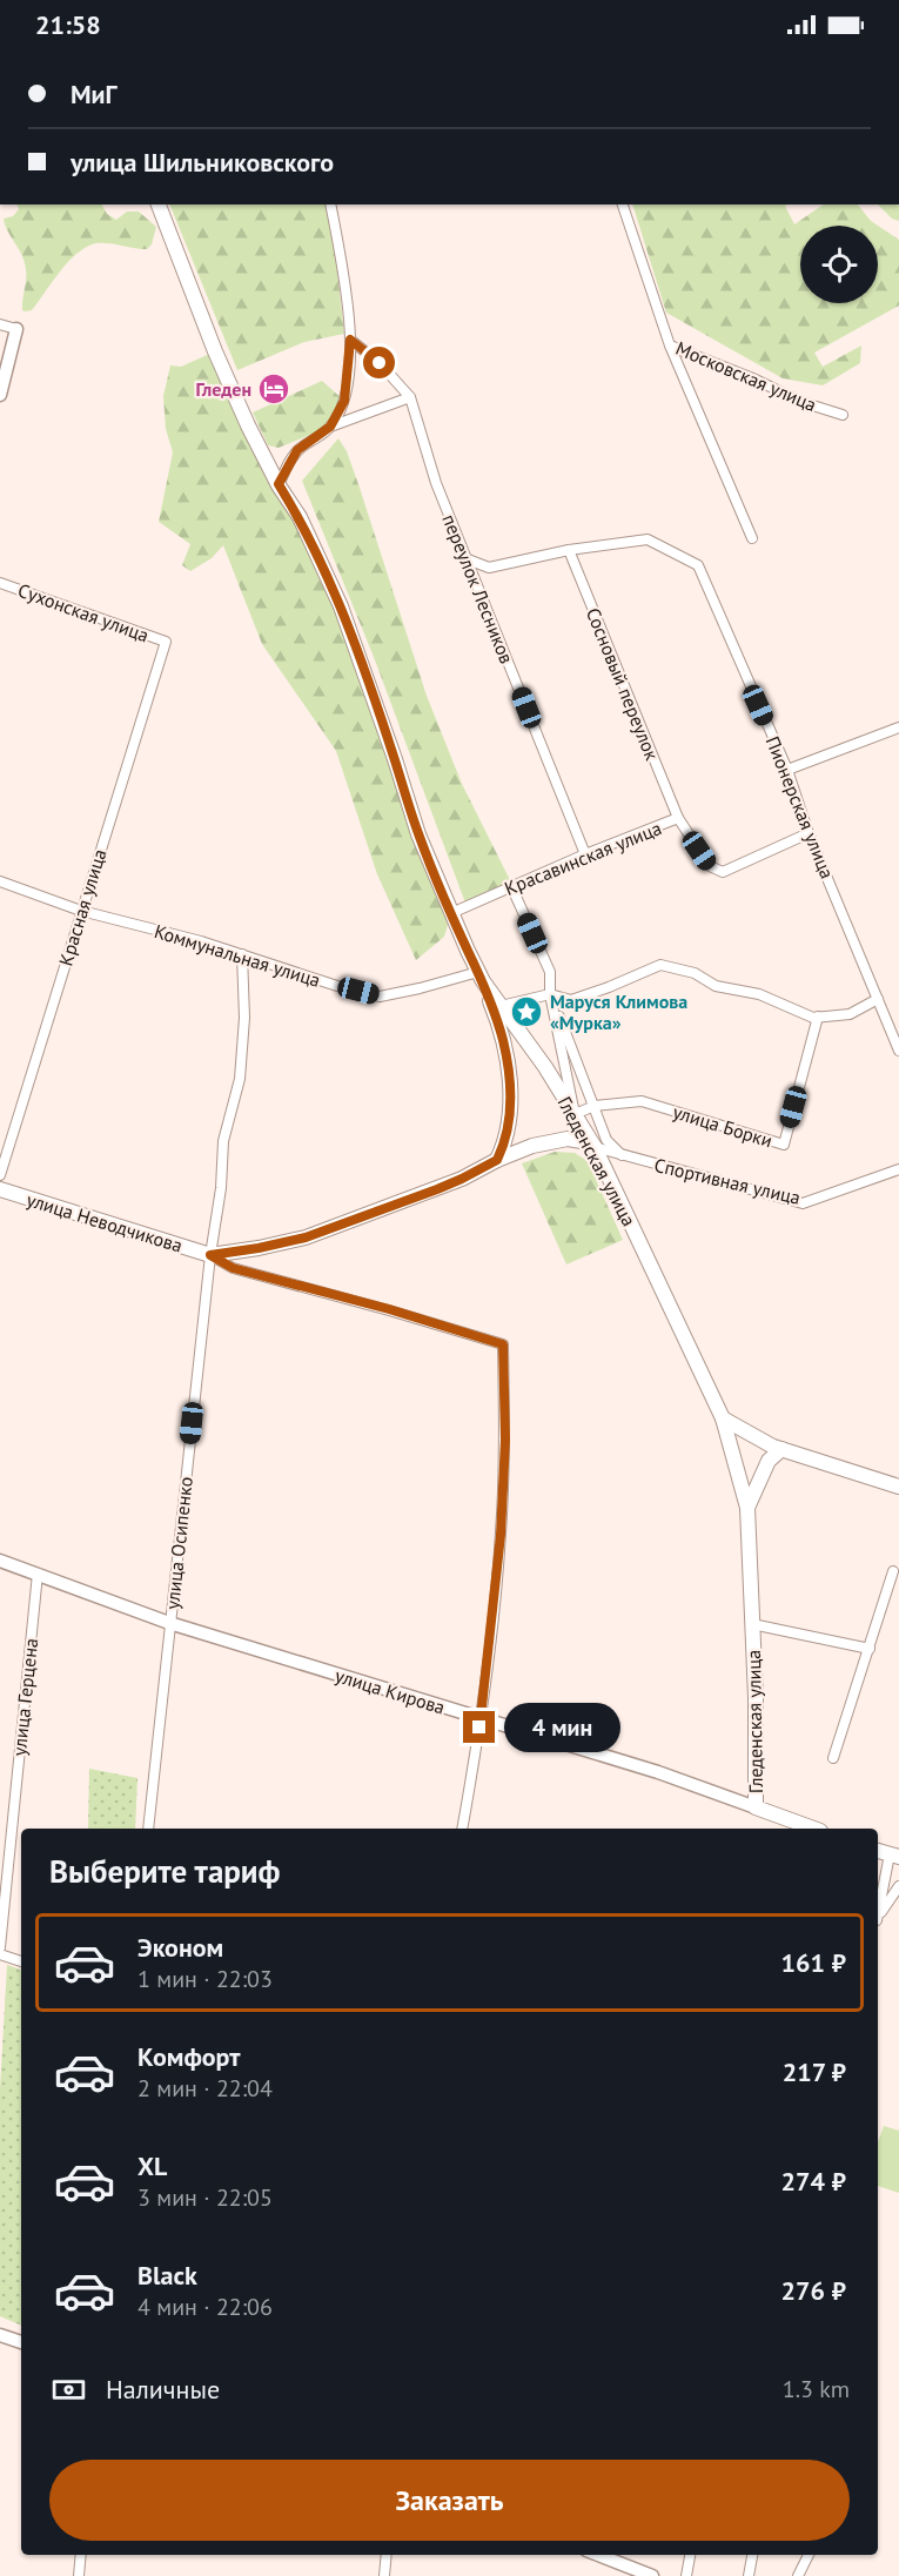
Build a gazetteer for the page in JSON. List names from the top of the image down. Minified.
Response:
{"streets":{"main road":["Гледенская улица","улица Неводчикова","улица Кирова"],"street":["Московская улица","переулок Лесников","Сухонская улица","Сосновый переулок","Пионерская улица","Красавинская улица","Красная улица","Коммунальная улица","улица Борки","Спортивная улица","улица Осипенко","улица Герцена"]},"crossings":[["переулок Лесников","Красавинская улица"],["Сухонская улица","Красная улица"],["Сосновый переулок","Пионерская улица"],["Сосновый переулок","Красавинская улица"],["Пионерская улица","Красавинская улица"],["Красавинская улица","Гледенская улица"],["Красная улица","Коммунальная улица"],["Коммунальная улица","Гледенская улица"],["Коммунальная улица","улица Осипенко"],["улица Борки","Гледенская улица"],["Гледенская улица","Спортивная улица"],["Гледенская улица","улица Неводчикова"],["Гледенская улица","улица Кирова"],["Спортивная улица","улица Неводчикова"],["улица Неводчикова","улица Осипенко"],["улица Неводчикова","улица Кирова"],["улица Осипенко","улица Кирова"],["улица Кирова","улица Герцена"]],"places":{"hotel":["Гледен"],"place":["Маруся Климова «Мурка»"]},"page":{"status":"21:58","banner":["МиГ","улица Шильниковского"],"bubble":"4 мин","heading":"Выберите тариф","list":[{"name":"Эконом","note":"1 мин · 22:03","value":"161 ₽"},{"name":"Комфорт","note":"2 мин · 22:04","value":"217 ₽"},{"name":"XL","note":"3 мин · 22:05","value":"274 ₽"},{"name":"Black","note":"4 мин · 22:06","value":"276 ₽"}],"pay":["Наличные","1.3 km"],"buttons":"Заказать"}}
